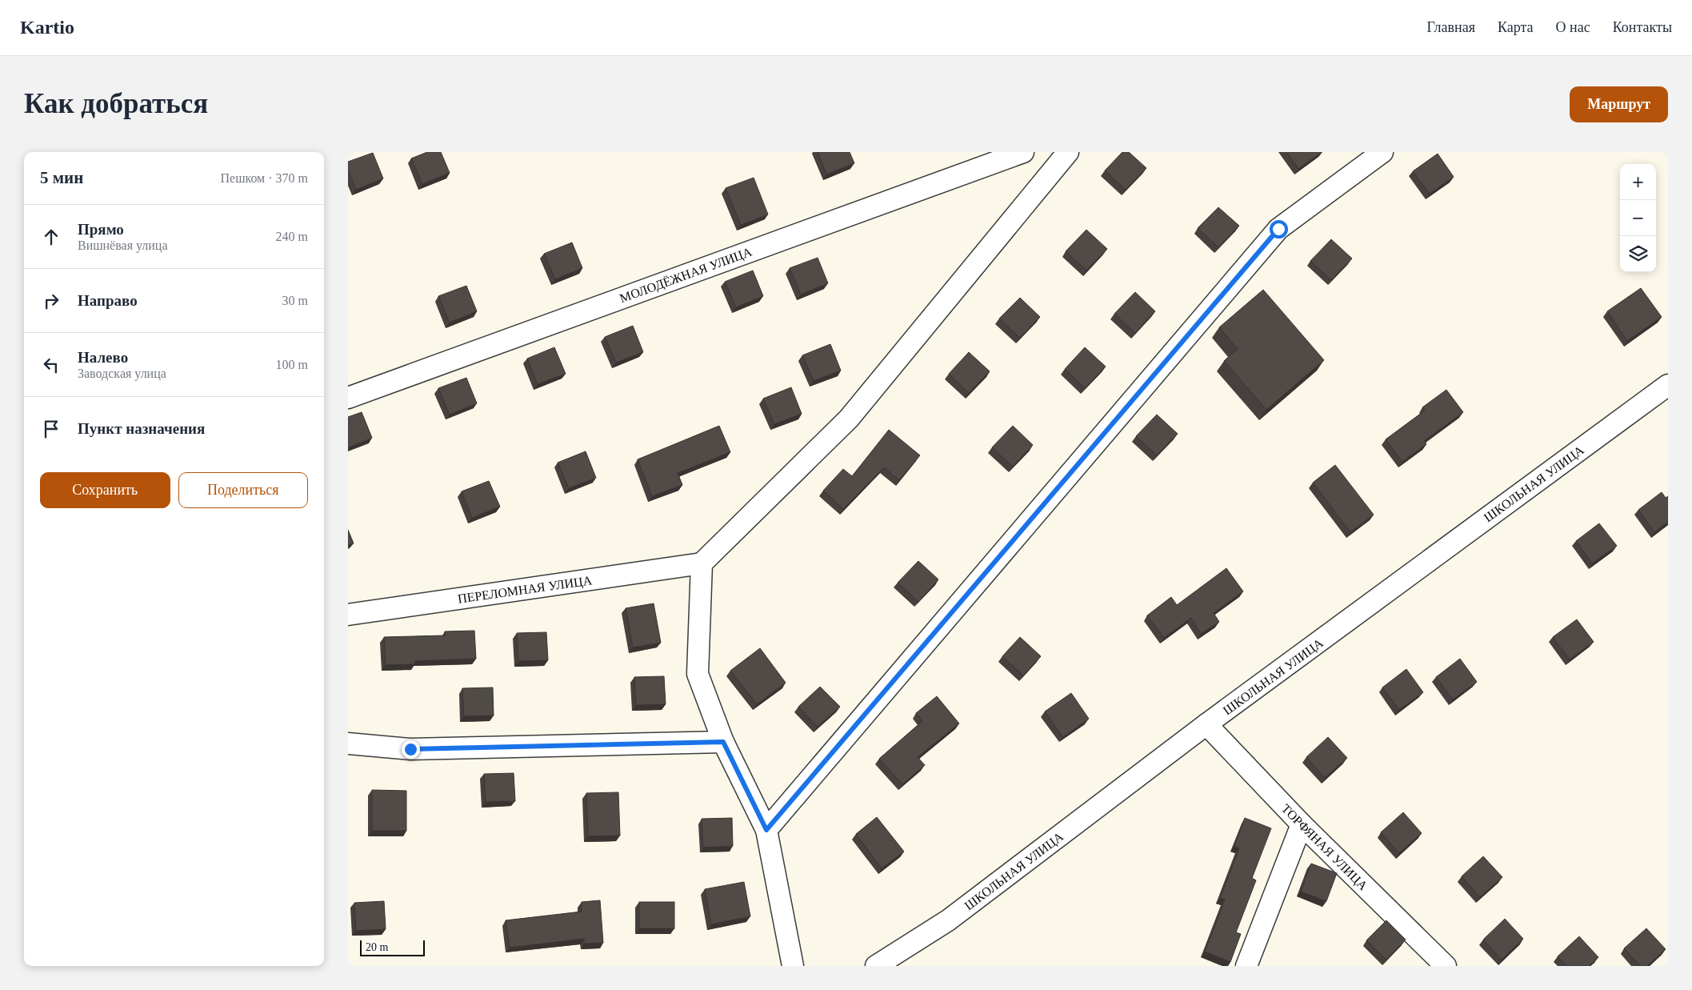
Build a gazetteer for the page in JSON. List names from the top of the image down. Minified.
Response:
{"streets":{"street":["МОЛОДЁЖНАЯ УЛИЦА","ШКОЛЬНАЯ УЛИЦА","ПЕРЕЛОМНАЯ УЛИЦА","ТОРФЯНАЯ УЛИЦА"]},"crossings":[["ШКОЛЬНАЯ УЛИЦА","ТОРФЯНАЯ УЛИЦА"]],"scale_bar":"20 m","page":{"header":"Kartio","nav":["Главная","Карта","О нас","Контакты"],"buttons":["Маршрут",["Сохранить","Поделиться"]],"title":"Как добраться","heading":["5 мин","Пешком · 370 m"],"map_buttons":["+","−"],"list":[["Прямо","Вишнёвая улица","240 m"],["Направо","30 m"],["Налево","Заводская улица","100 m"],"Пункт назначения"],"scale":"20 m"}}
